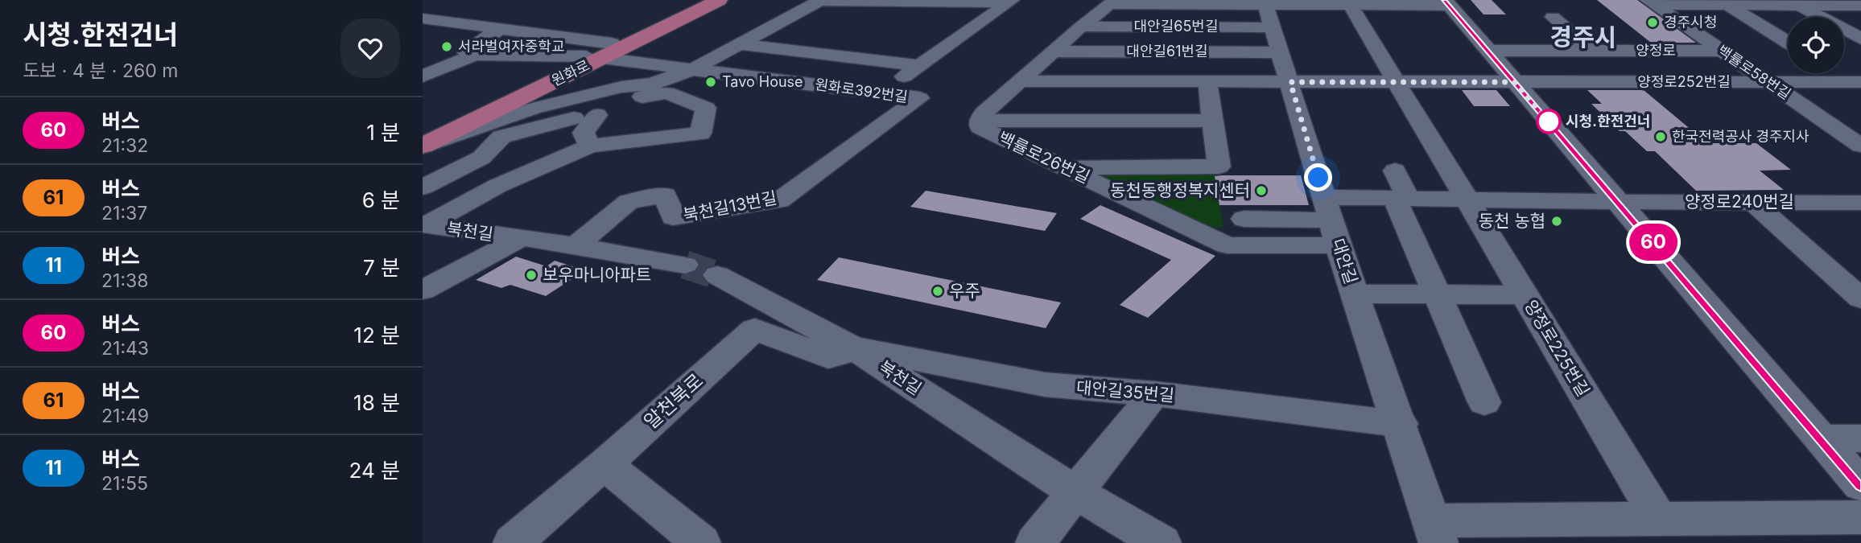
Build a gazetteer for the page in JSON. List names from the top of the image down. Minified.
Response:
{"streets":{"main road":["원화로"],"street":["대안길65번길","양정로","대안길61번길","백률로58번길","양정로252번길","원화로392번길","백률로26번길","양정로240번길","북천길13번길","북천길","대안길","양정로225번길","대안길35번길","알천북로"]},"crossings":[["대안길65번길","대안길61번길"],["대안길65번길","백률로26번길"],["대안길65번길","대안길"],["양정로","백률로58번길"],["대안길61번길","백률로26번길"],["대안길61번길","대안길"],["백률로58번길","양정로252번길"],["원화로","원화로392번길"],["양정로252번길","백률로26번길"],["양정로252번길","대안길"],["양정로252번길","양정로225번길"],["원화로392번길","북천길13번길"],["백률로26번길","대안길"],["북천길13번길","북천길"],["북천길","대안길35번길"],["북천길","알천북로"],["대안길","양정로225번길"],["대안길","대안길35번길"],["대안길35번길","알천북로"]],"districts":["경주시"],"places":["경주시청","서라벌여자중학교","Tavo House","시청.한전건너","한국전력공사 경주지사","동천동행정복지센터","동천 농협","보우마니아파트","우주"],"lines":["bus line 60"],"page":{"heading":["시청.한전건너","도보 · 4 분 · 260 m"],"on_map":"60","list":[{"mark":"60","name":"버스","note":"21:32","value":"1 분"},{"mark":"61","name":"버스","note":"21:37","value":"6 분"},{"mark":"11","name":"버스","note":"21:38","value":"7 분"},{"mark":"60","name":"버스","note":"21:43","value":"12 분"},{"mark":"61","name":"버스","note":"21:49","value":"18 분"},{"mark":"11","name":"버스","note":"21:55","value":"24 분"}]}}
